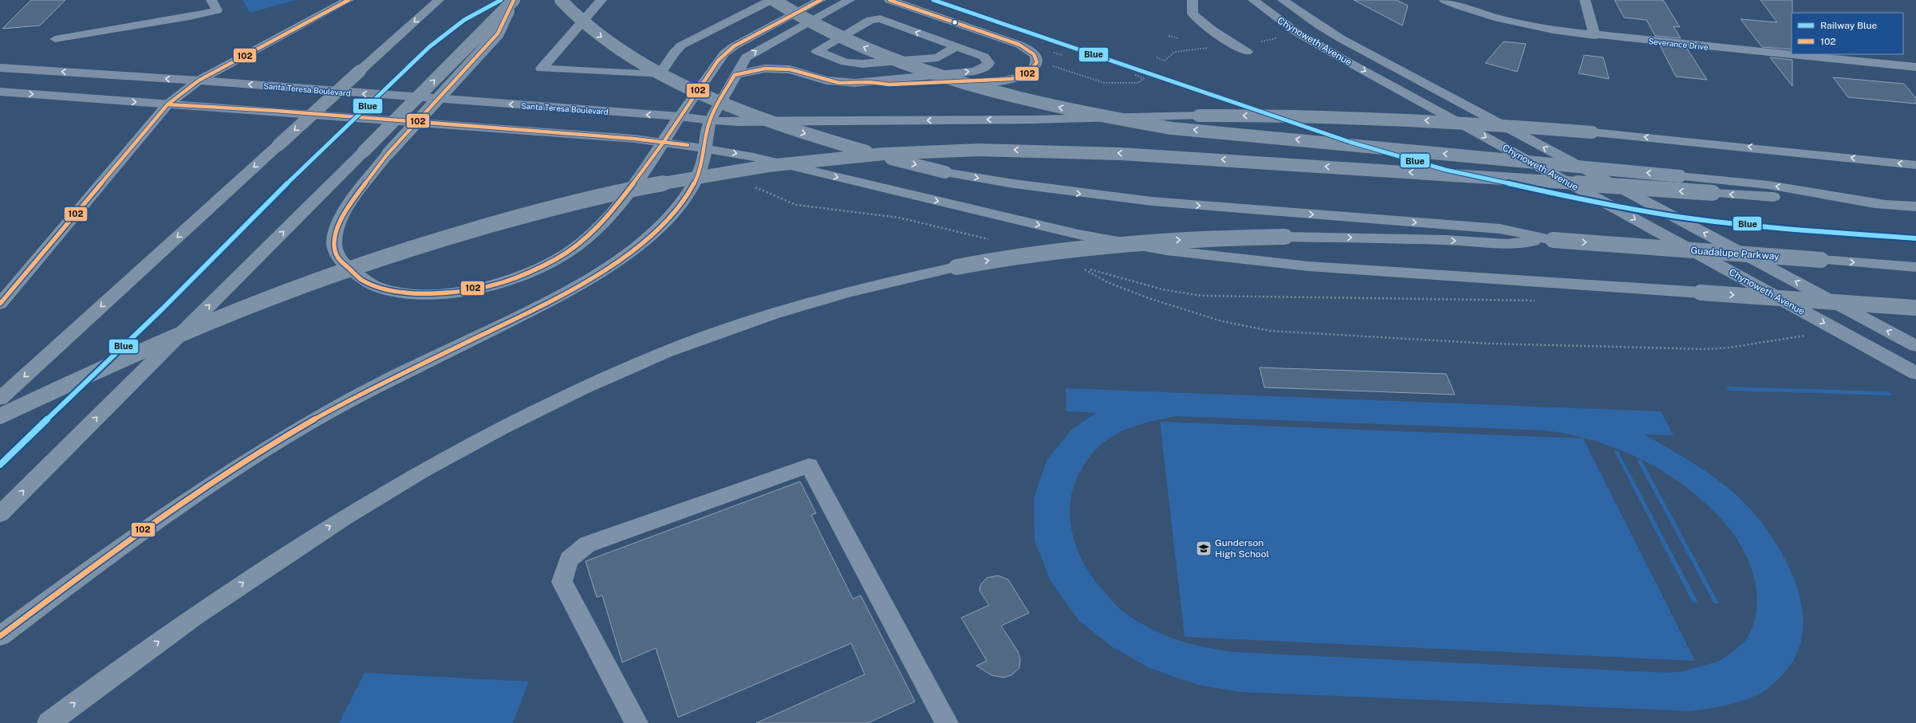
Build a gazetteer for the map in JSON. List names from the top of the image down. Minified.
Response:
{"streets":{"highway":["Guadalupe Parkway"],"main road":["Santa Teresa Boulevard"],"street":["Chynoweth Avenue","Severance Drive"]},"places":{"school or university":["Gunderson High School"]},"lines":["rail line Blue","transit line 102"],"legend":["Railway Blue","102"]}
